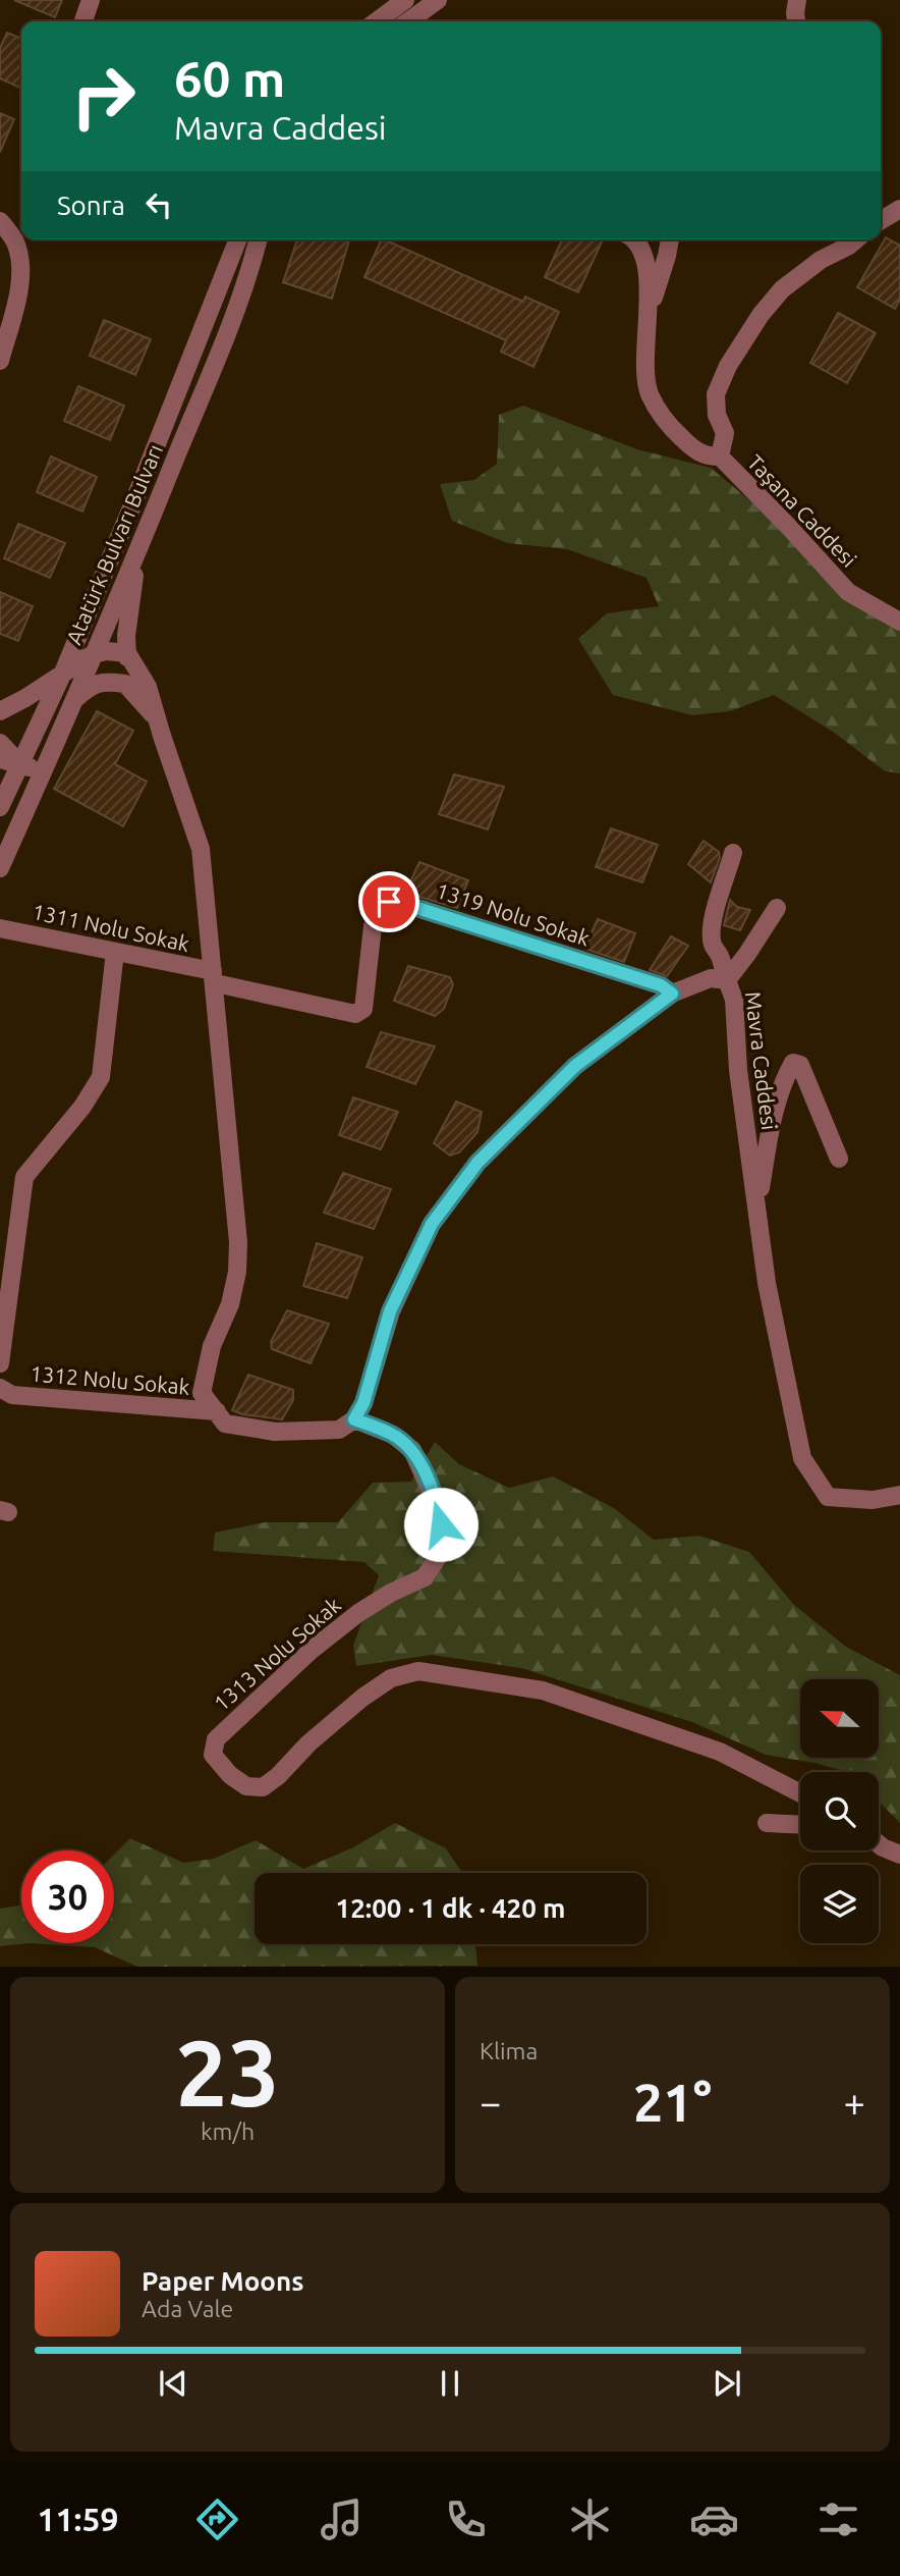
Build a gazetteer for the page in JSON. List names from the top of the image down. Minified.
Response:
{"streets":{"street":["Taşana Caddesi","Atatürk Bulvarı Bulvarı","1319 Nolu Sokak","1311 Nolu Sokak","Mavra Caddesi","1312 Nolu Sokak","1313 Nolu Sokak"]},"crossings":[["1319 Nolu Sokak","1311 Nolu Sokak"],["1319 Nolu Sokak","Mavra Caddesi"],["1311 Nolu Sokak","1312 Nolu Sokak"],["Mavra Caddesi","1313 Nolu Sokak"]],"north":"left","page":{"turn":["60 m","Mavra Caddesi"],"then":"Sonra","limit":"30","trip":"12:00 · 1 dk · 420 m","tile":[["23","km/h"],"Klima"],"heat":["−","21°","+"],"song":["Paper Moons","Ada Vale"],"tabs":"11:59"}}
